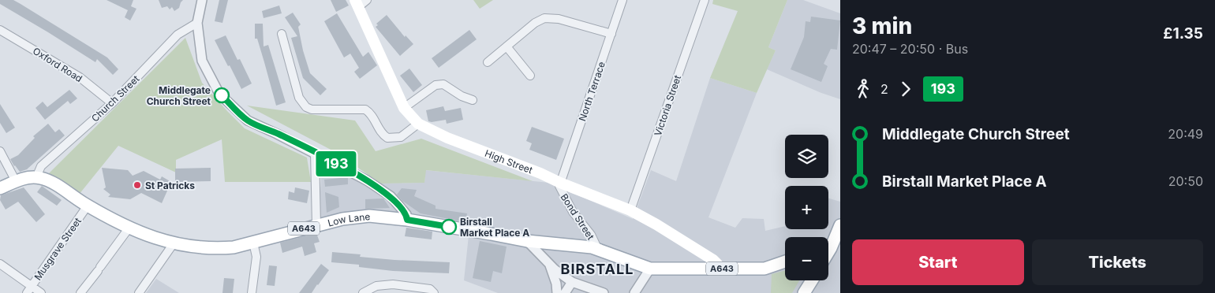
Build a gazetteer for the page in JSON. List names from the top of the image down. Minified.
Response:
{"streets":{"main road":["High Street","Low Lane","A643"],"street":["Oxford Road","North Terrace","Church Street","Victoria Street","Bond Street","Musgrave Street"]},"crossings":[["Oxford Road","Church Street"],["North Terrace","High Street"],["North Terrace","Bond Street"],["Church Street","Low Lane"],["Victoria Street","High Street"],["High Street","Bond Street"],["High Street","A643"],["Bond Street","Low Lane"],["Low Lane","A643"],["Low Lane","Musgrave Street"]],"districts":["BIRSTALL"],"places":["Middlegate Church Street","St Patricks","Birstall Market Place A"],"lines":["bus line 193"],"page":{"on_map":"193","heading":["3 min","20:47 – 20:50 · Bus","£1.35"],"legs":["2","193"],"list":[{"name":"Middlegate Church Street","value":"20:49"},{"name":"Birstall Market Place A","value":"20:50"}],"map_buttons":["+","−"],"buttons":["Start","Tickets"]}}
